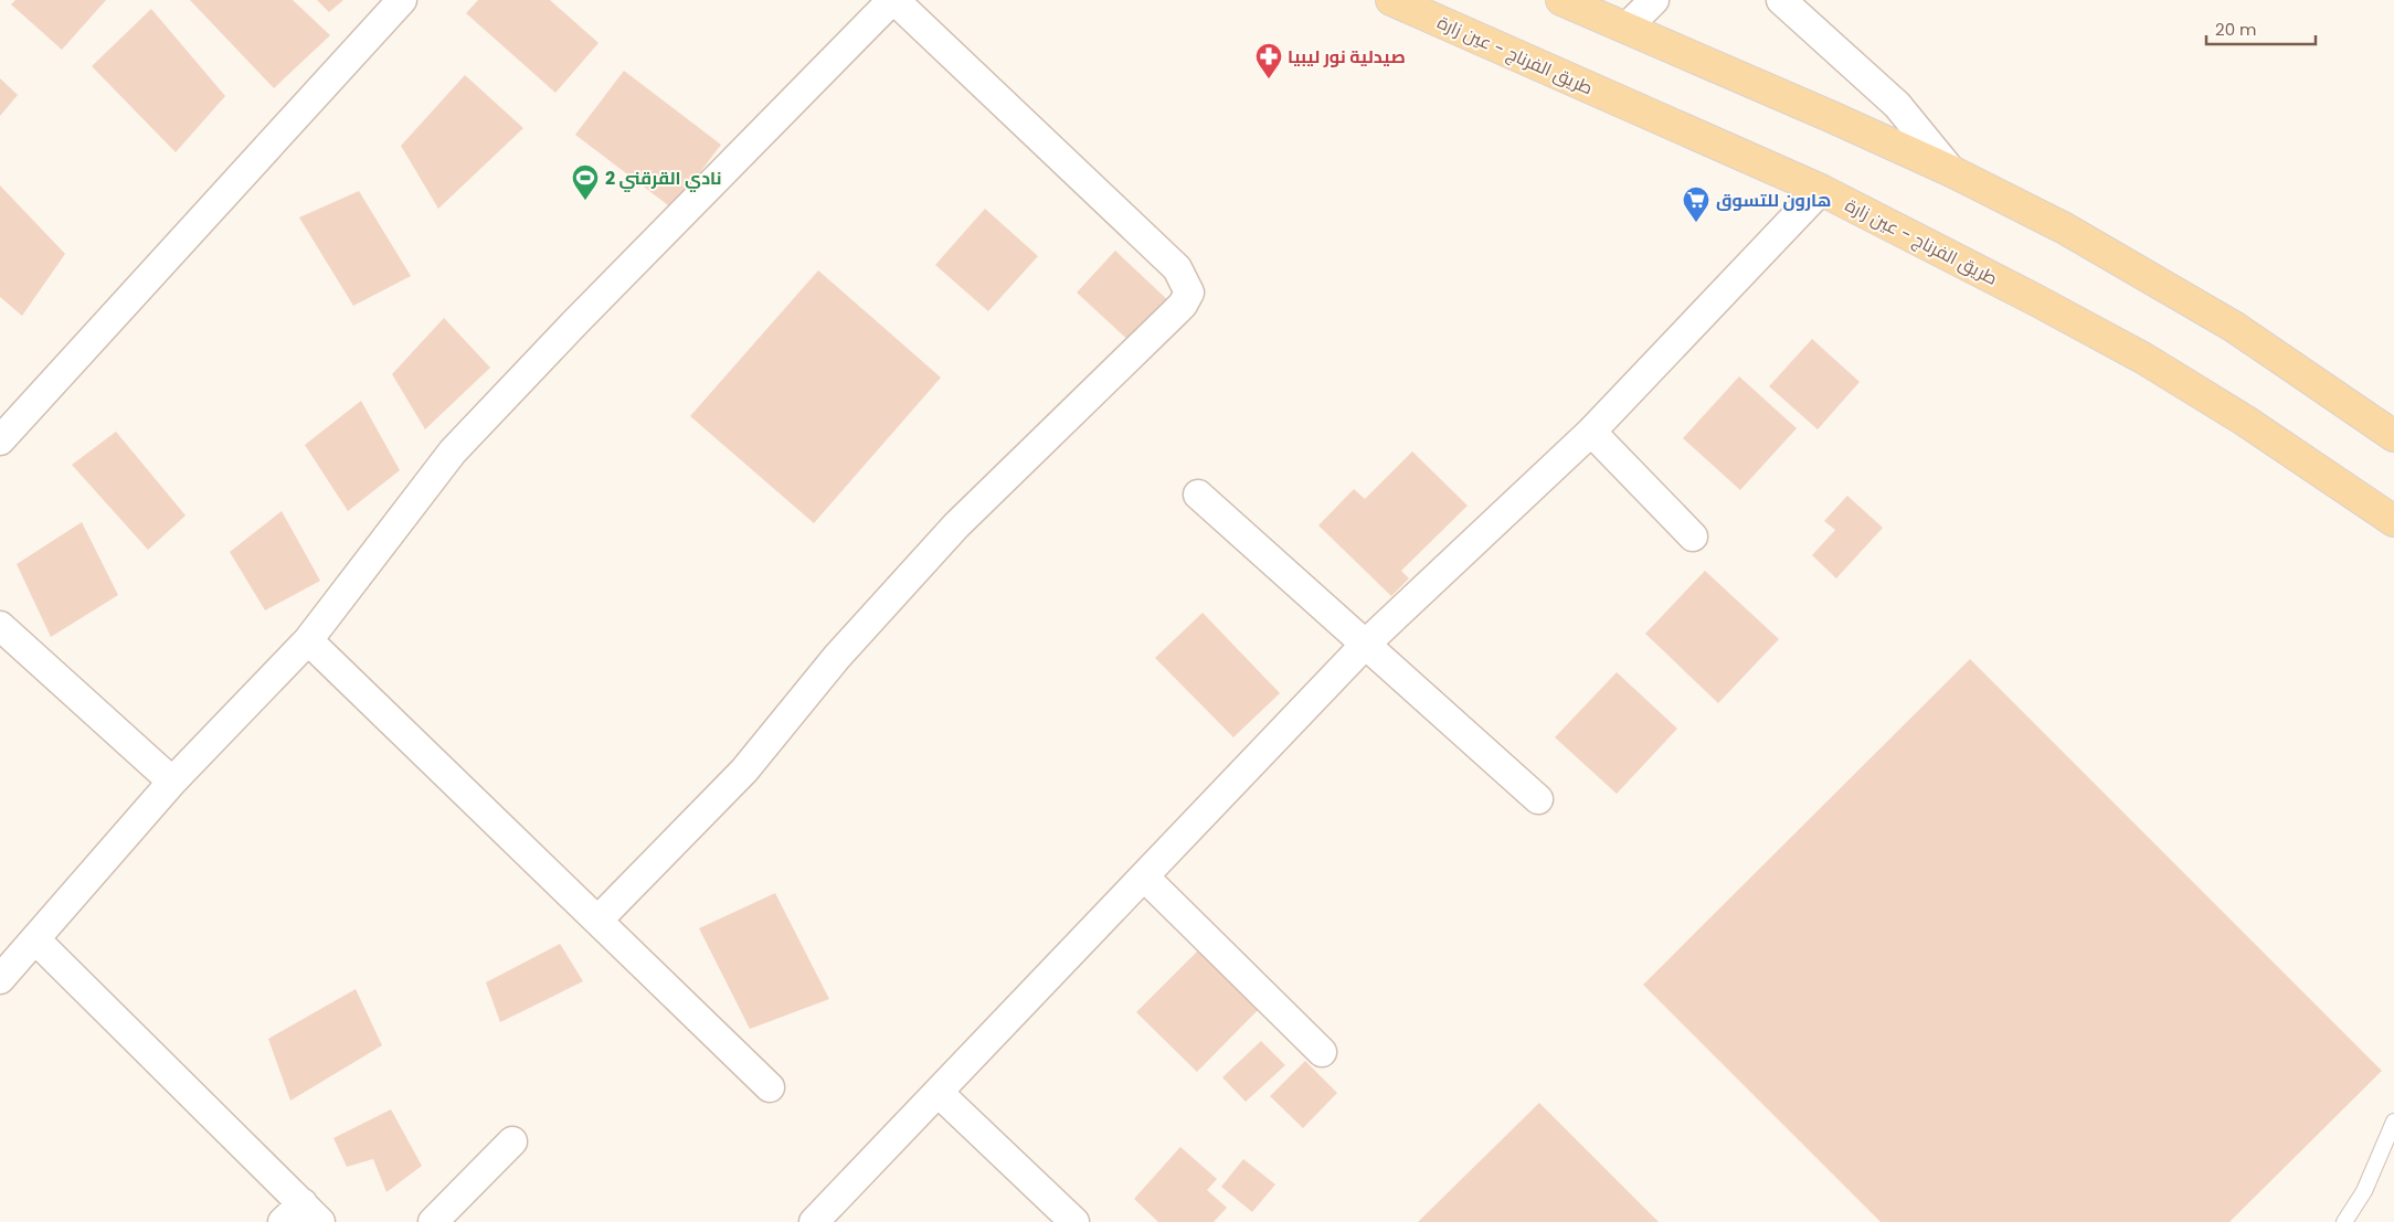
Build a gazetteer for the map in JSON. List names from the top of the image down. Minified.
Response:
{"streets":{"main road":["طريق الفرناج - عين زارة"]},"places":{"pharmacy":["صيدلية نور ليبيا"],"sports":["نادي القرقني 2"],"supermarket":["هارون للتسوق"]},"scale_bar":"20 m"}
